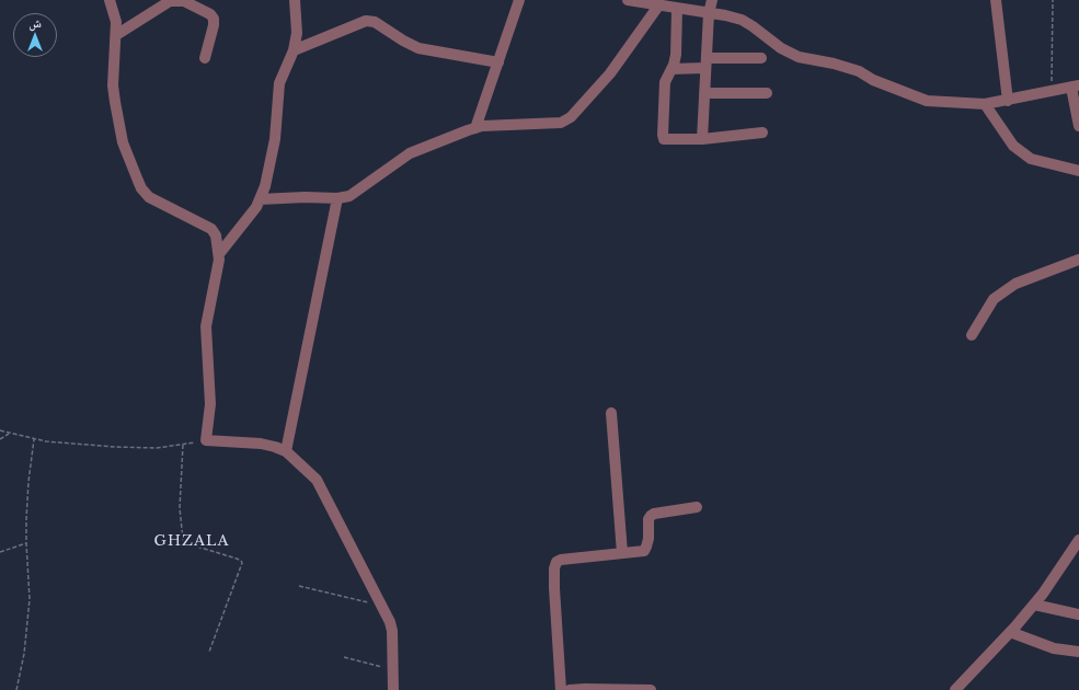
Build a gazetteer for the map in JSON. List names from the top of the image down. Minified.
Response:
{"districts":["GHZALA"],"north":"top"}
